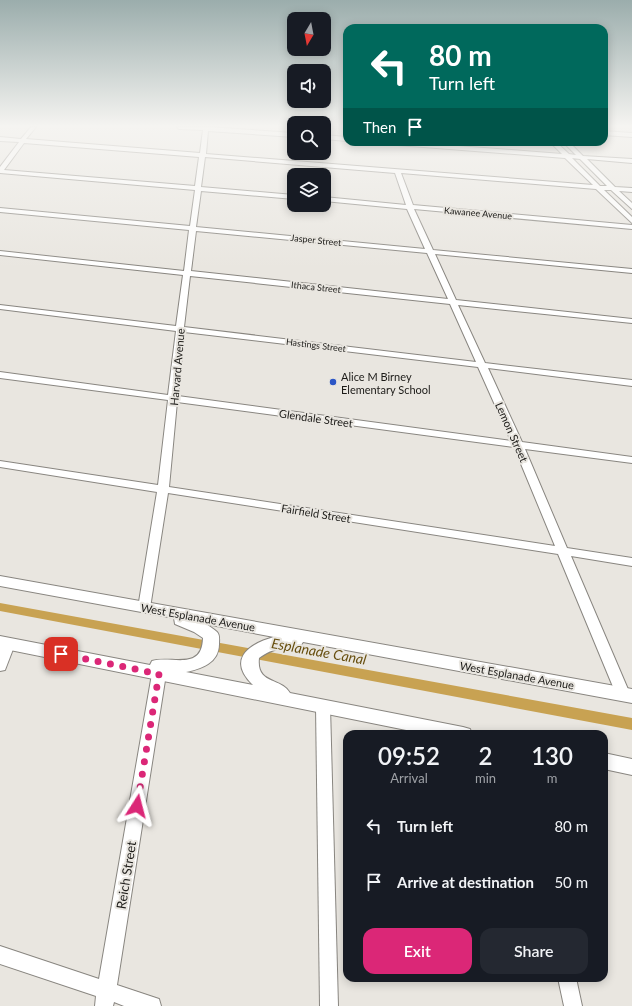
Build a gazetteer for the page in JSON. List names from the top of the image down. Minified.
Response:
{"streets":{"main road":["West Esplanade Avenue"],"street":["Kawanee Avenue","Jasper Street","Ithaca Street","Hastings Street","Harvard Avenue","Glendale Street","Lemon Street","Fairfield Street","Reich Street"]},"crossings":[["Kawanee Avenue","Lemon Street"],["Jasper Street","Harvard Avenue"],["Jasper Street","Lemon Street"],["Ithaca Street","Harvard Avenue"],["Ithaca Street","Lemon Street"],["Hastings Street","Harvard Avenue"],["Hastings Street","Lemon Street"],["Harvard Avenue","Glendale Street"],["Harvard Avenue","Fairfield Street"],["Harvard Avenue","West Esplanade Avenue"],["Glendale Street","Lemon Street"],["Lemon Street","Fairfield Street"],["Lemon Street","West Esplanade Avenue"]],"water":["Esplanade Canal"],"places":["Alice M Birney Elementary School"],"north":"bottom","page":{"turn":["80 m","Turn left"],"then":"Then","eta":["09:52","Arrival","2","min","130","m"],"list":[{"name":"Turn left","value":"80 m"},{"name":"Arrive at destination","value":"50 m"}],"buttons":["Exit","Share"]}}
